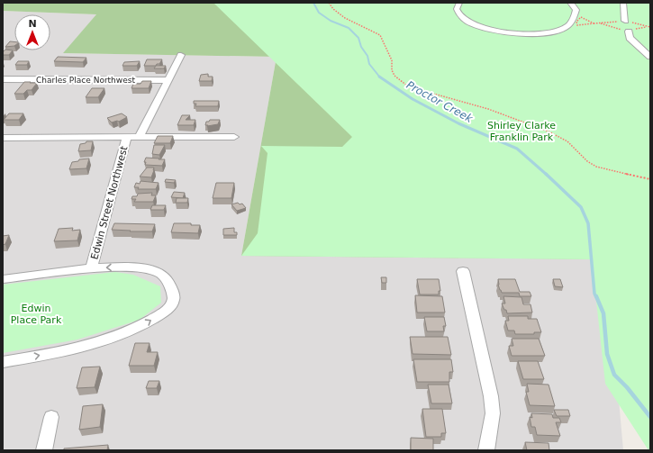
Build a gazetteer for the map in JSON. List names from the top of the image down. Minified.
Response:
{"streets":{"street":["Charles Place Northwest","Edwin Street Northwest"]},"water":["Proctor Creek"],"parks":["Shirley Clarke Franklin Park","Edwin Place Park"],"north":"top"}
